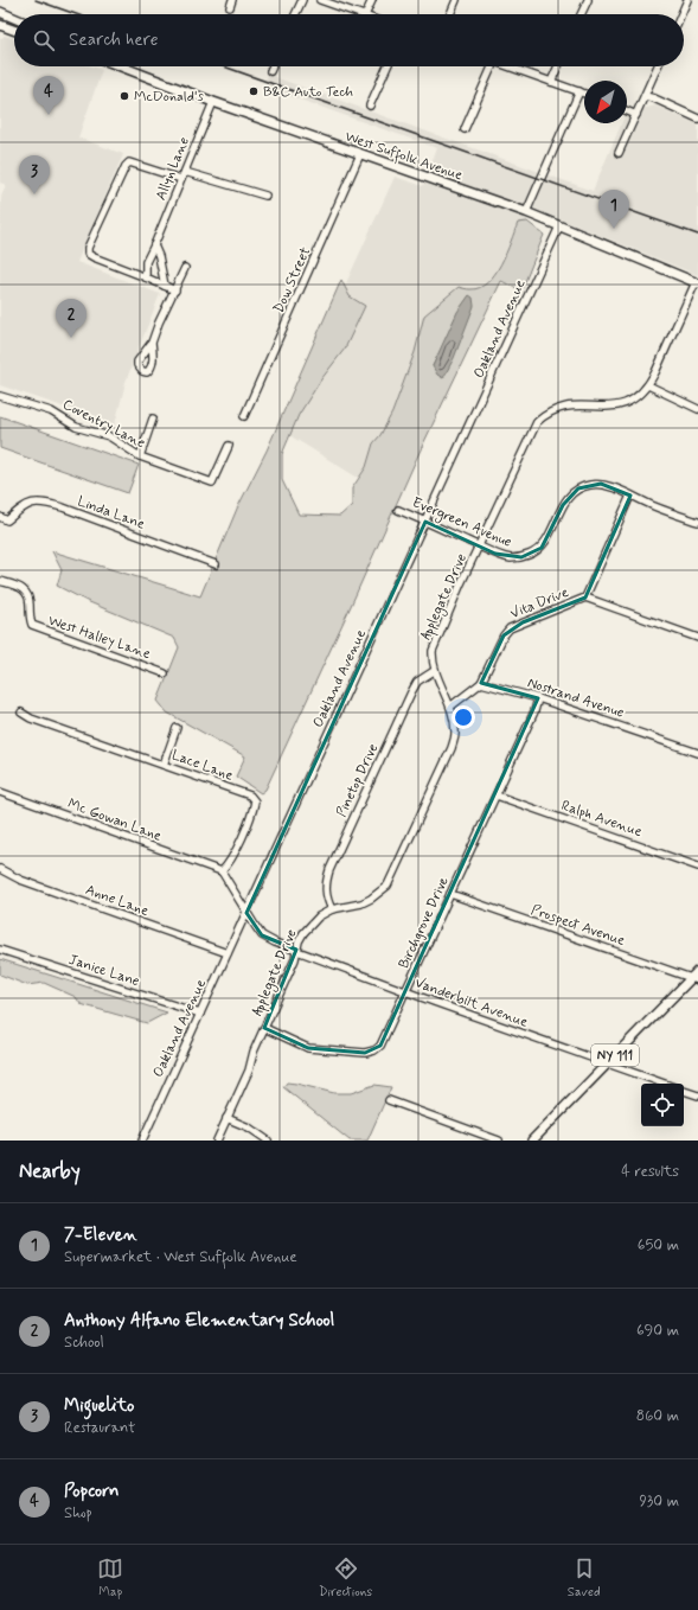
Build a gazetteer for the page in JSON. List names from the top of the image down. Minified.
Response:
{"streets":{"main road":["West Suffolk Avenue","NY 111"],"street":["Allyn Lane","Dow Street","Oakland Avenue","Coventry Lane","Linda Lane","Evergreen Avenue","Applegate Drive","Vita Drive","West Halley Lane","Nostrand Avenue","Lace Lane","Pinetop Drive","Ralph Avenue","Mc Gowan Lane","Anne Lane","Birchgrove Drive","Prospect Avenue","Janice Lane","Vanderbilt Avenue"]},"crossings":[["West Suffolk Avenue","Allyn Lane"],["West Suffolk Avenue","Dow Street"],["West Suffolk Avenue","Oakland Avenue"],["West Suffolk Avenue","Applegate Drive"],["Oakland Avenue","Evergreen Avenue"],["Oakland Avenue","Anne Lane"],["Oakland Avenue","Janice Lane"],["Oakland Avenue","Vanderbilt Avenue"],["Evergreen Avenue","Applegate Drive"],["Evergreen Avenue","Vita Drive"],["Applegate Drive","Pinetop Drive"],["Applegate Drive","Birchgrove Drive"],["Applegate Drive","Vanderbilt Avenue"],["Vita Drive","Nostrand Avenue"],["Nostrand Avenue","Birchgrove Drive"],["Lace Lane","Mc Gowan Lane"],["Ralph Avenue","Birchgrove Drive"],["Birchgrove Drive","Prospect Avenue"],["Birchgrove Drive","Vanderbilt Avenue"],["Prospect Avenue","NY 111"],["Vanderbilt Avenue","NY 111"]],"places":["B&C Auto Tech","McDonald's"],"north":"bottom left","page":{"search":"Search here","pins":["4","3","1","2"],"heading":["Nearby","4 results"],"list":[{"mark":"1","name":"7-Eleven","note":"Supermarket · West Suffolk Avenue","value":"650 m"},{"mark":"2","name":"Anthony Alfano Elementary School","note":"School","value":"690 m"},{"mark":"3","name":"Miguelito","note":"Restaurant","value":"860 m"},{"mark":"4","name":"Popcorn","note":"Shop","value":"930 m"}],"nav":["Map","Directions","Saved"]}}
